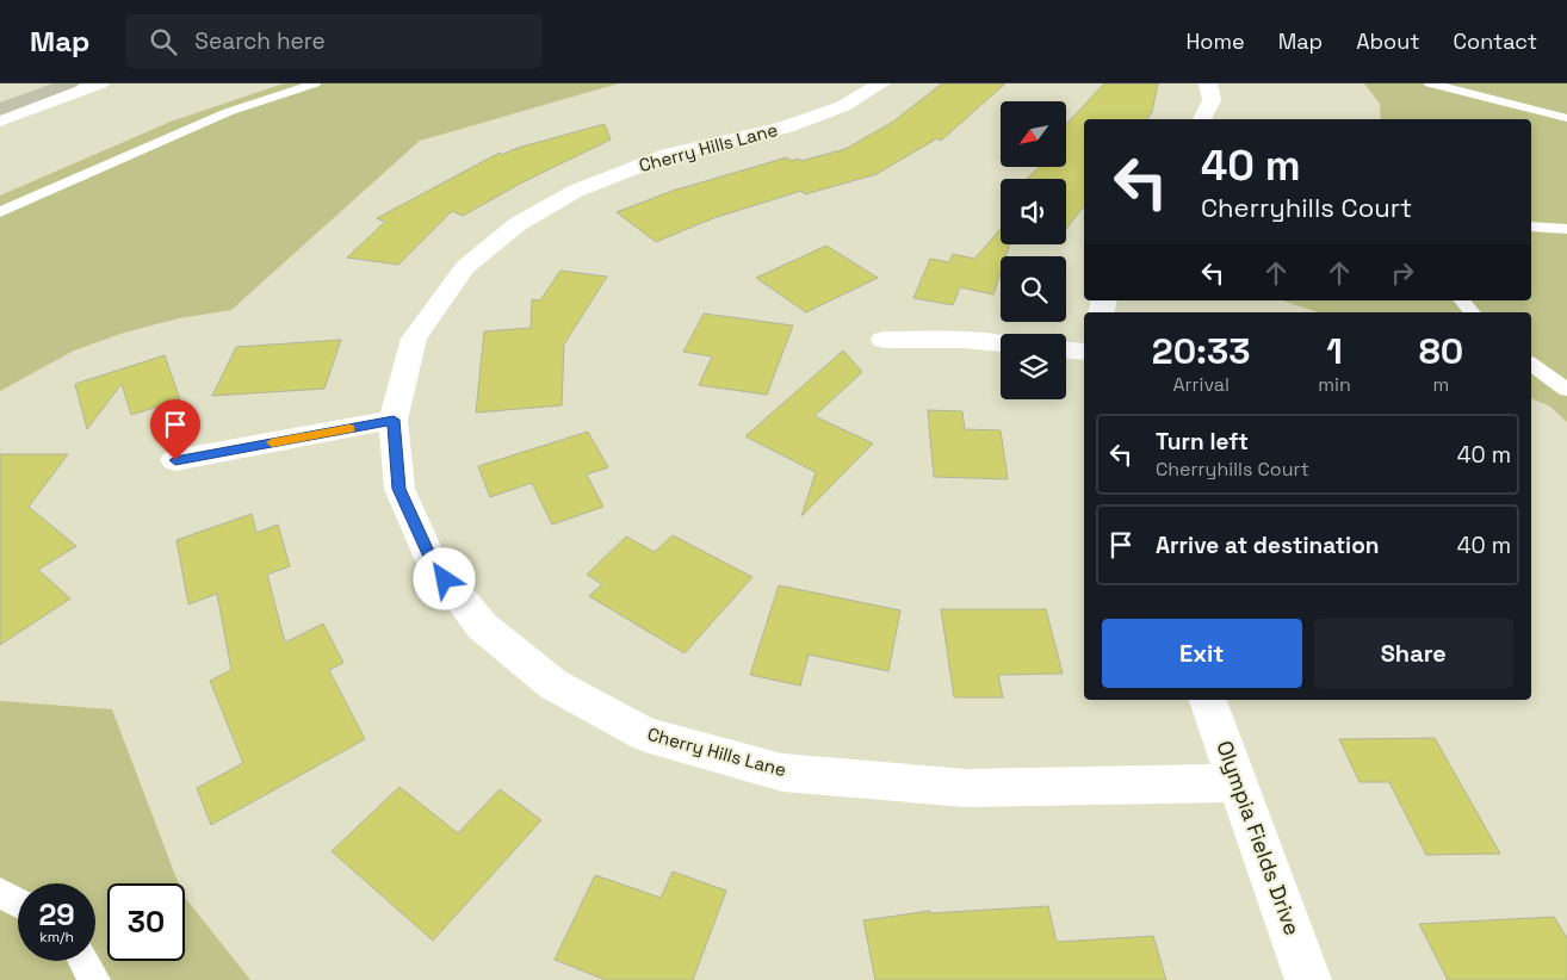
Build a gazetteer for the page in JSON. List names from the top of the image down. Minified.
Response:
{"streets":{"street":["Cherry Hills Lane","Olympia Fields Drive"]},"crossings":[["Cherry Hills Lane","Olympia Fields Drive"]],"north":"bottom left","page":{"header":"Map","search":"Search here","nav":["Home","Map","About","Contact"],"turn":["40 m","Cherryhills Court"],"eta":["20:33","Arrival","1","min","80","m"],"list":[{"name":"Turn left","note":"Cherryhills Court","value":"40 m"},{"name":"Arrive at destination","value":"40 m"}],"buttons":["Exit","Share"],"speed":"29 km/h","limit":"30"}}
